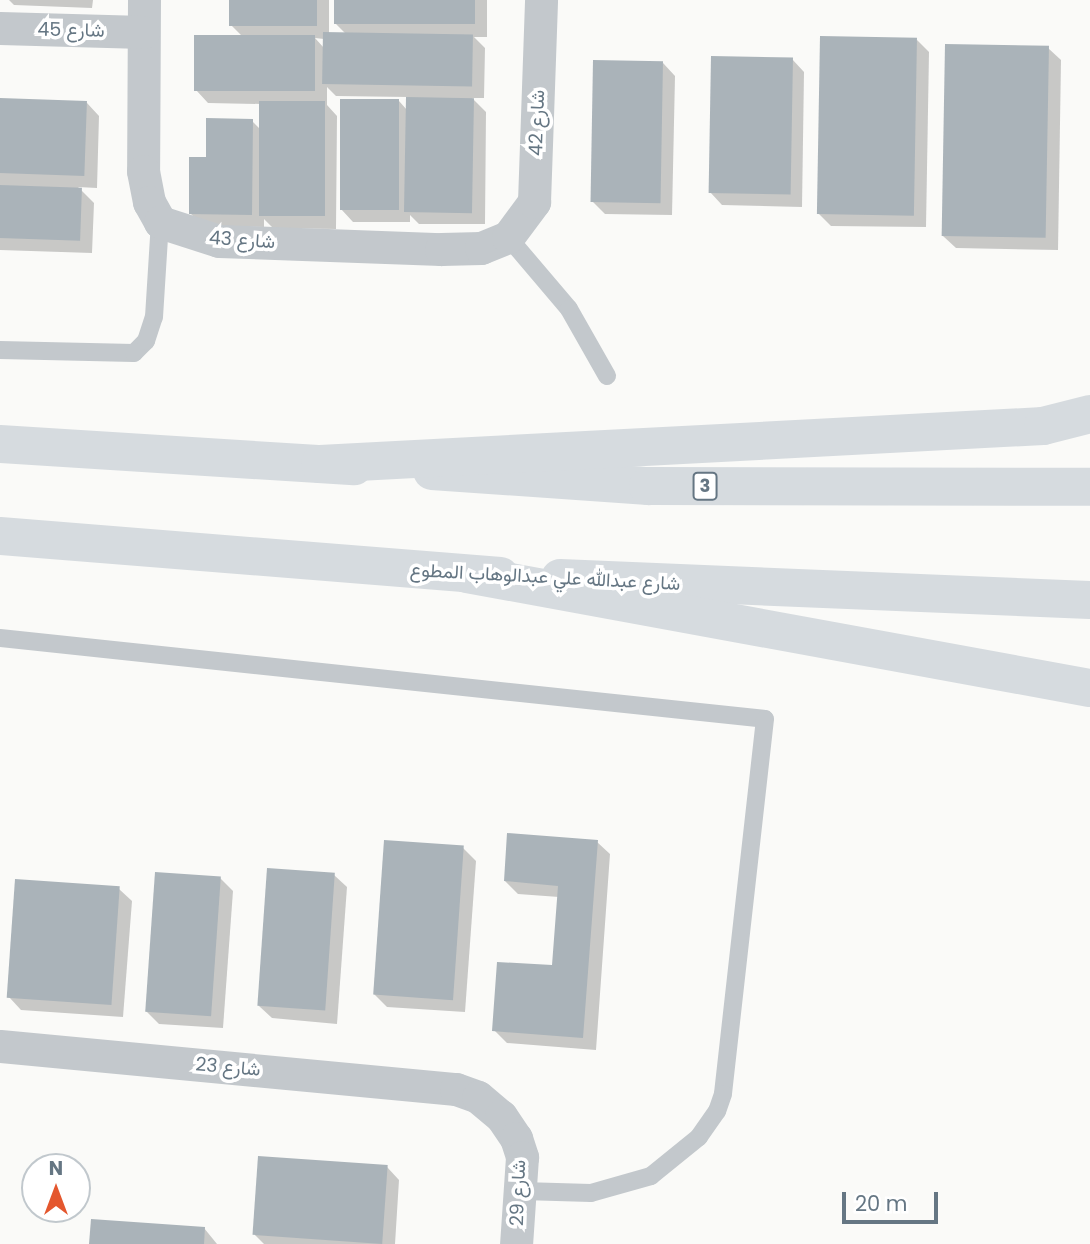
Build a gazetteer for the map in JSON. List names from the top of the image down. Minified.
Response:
{"streets":{"main road":["3","شارع عبدالله علي عبدالوهاب المطوع"],"street":["شارع 45","شارع 42","شارع 43","شارع 23","شارع 29"]},"crossings":[["شارع 42","شارع 43"],["شارع 23","شارع 29"]],"scale_bar":"20 m","north":"top"}
